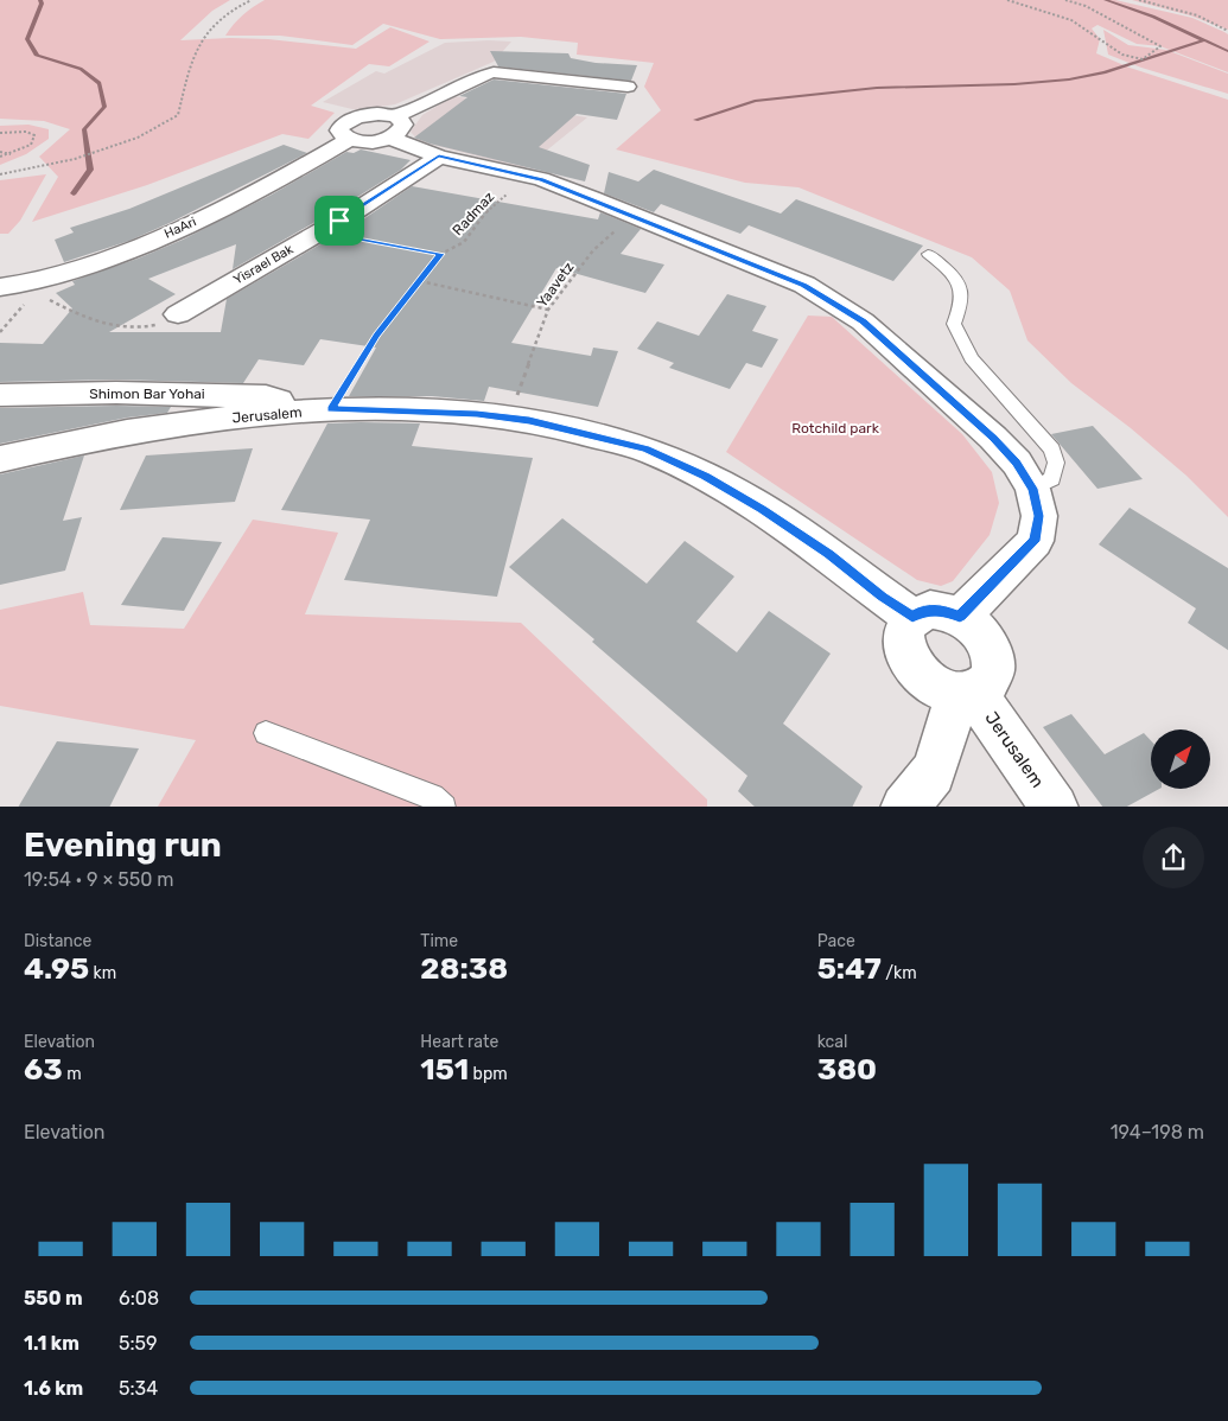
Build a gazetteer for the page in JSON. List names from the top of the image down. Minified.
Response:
{"streets":{"street":["HaAri","Yisrael Bak","Shimon Bar Yohai","Jerusalem"],"path":["Radmaz","Yaavetz"]},"crossings":[["Radmaz","Jerusalem"],["Yaavetz","Jerusalem"],["Shimon Bar Yohai","Jerusalem"]],"parks":["Rotchild park"],"north":"top right","page":{"heading":["Evening run","19:54 · 9 × 550 m"],"stats":[["Distance","4.95 km"],["Time","28:38"],["Pace","5:47 /km"],["Elevation","63 m"],["Heart rate","151 bpm"],["kcal","380"]],"chart":["Elevation","194–198 m"],"list":[{"name":"550 m","note":"6:08"},{"name":"1.1 km","note":"5:59"},{"name":"1.6 km","note":"5:34"}]}}
